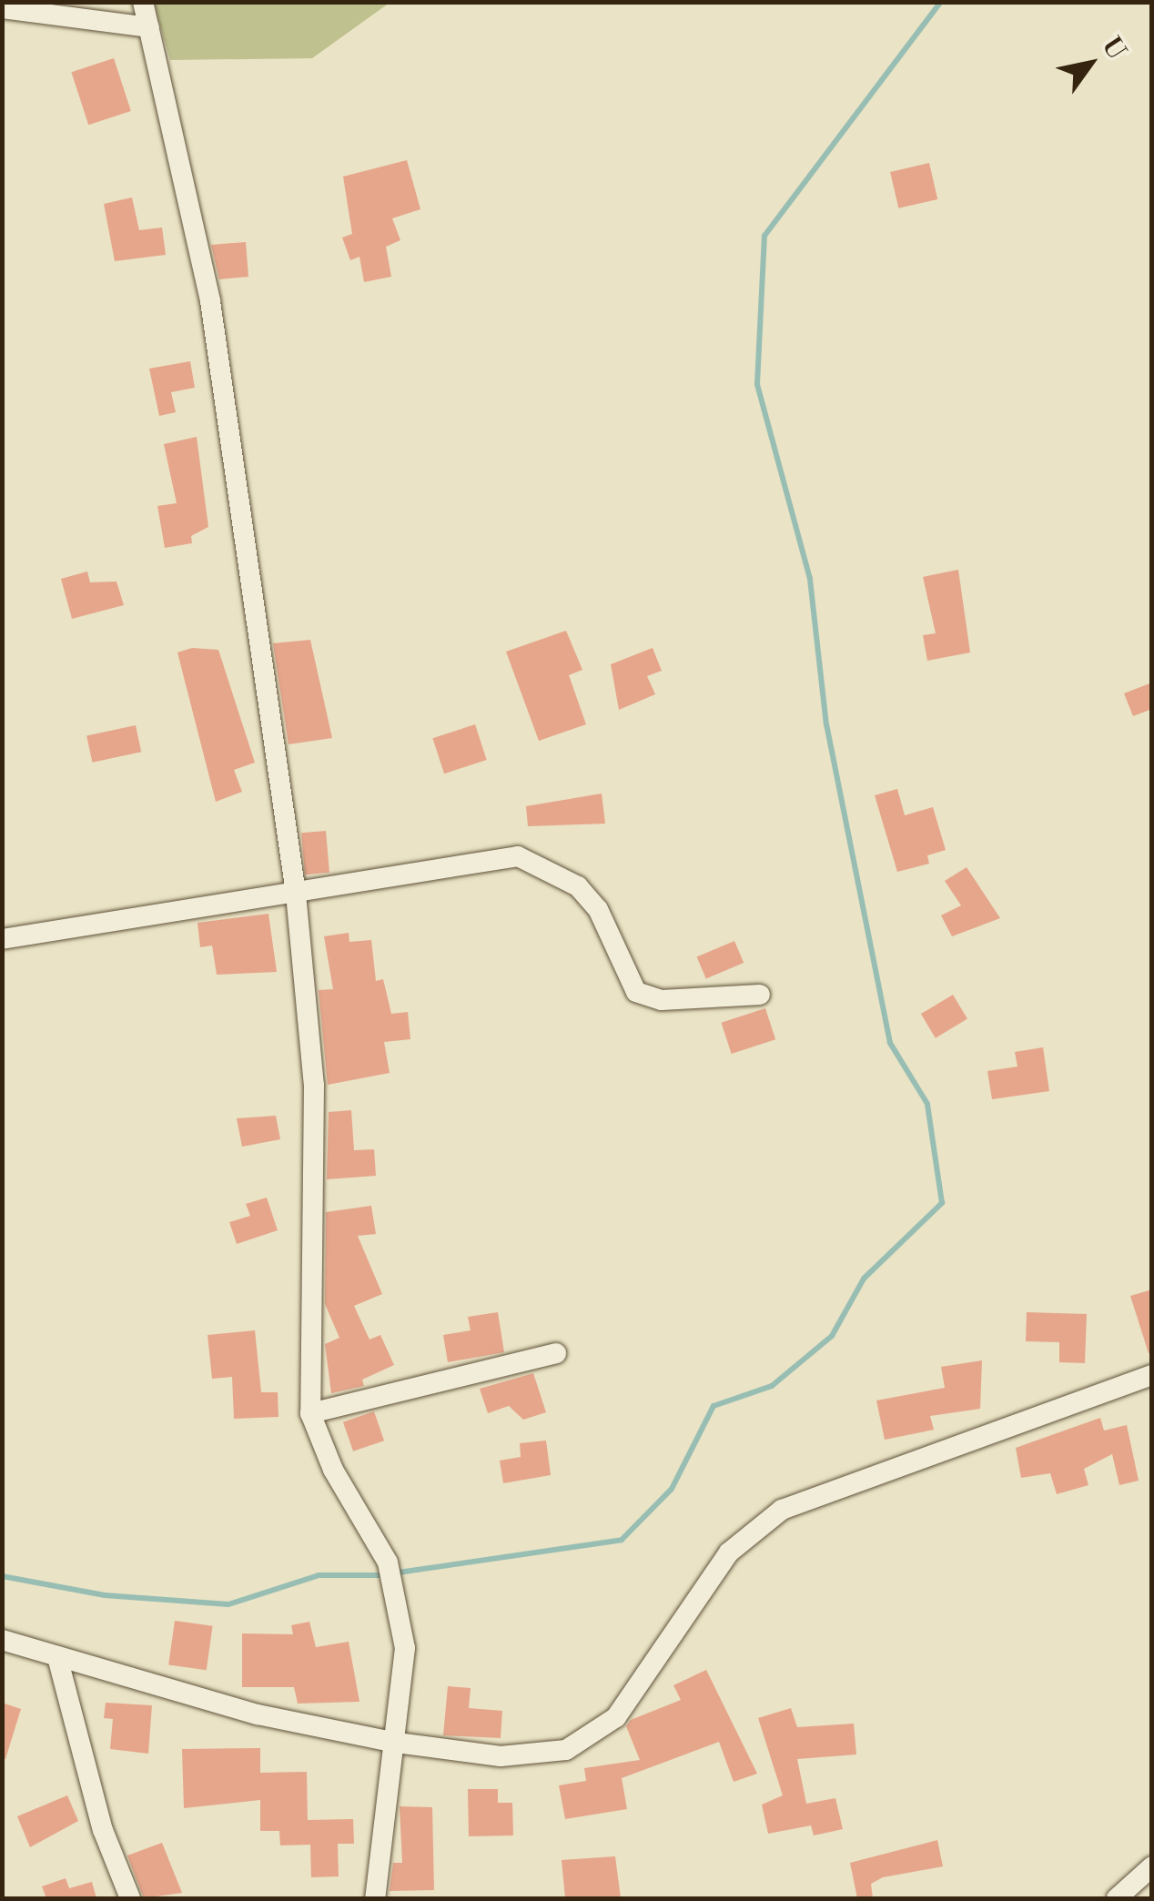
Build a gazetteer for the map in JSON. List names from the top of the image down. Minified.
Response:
{"north":"top right"}
